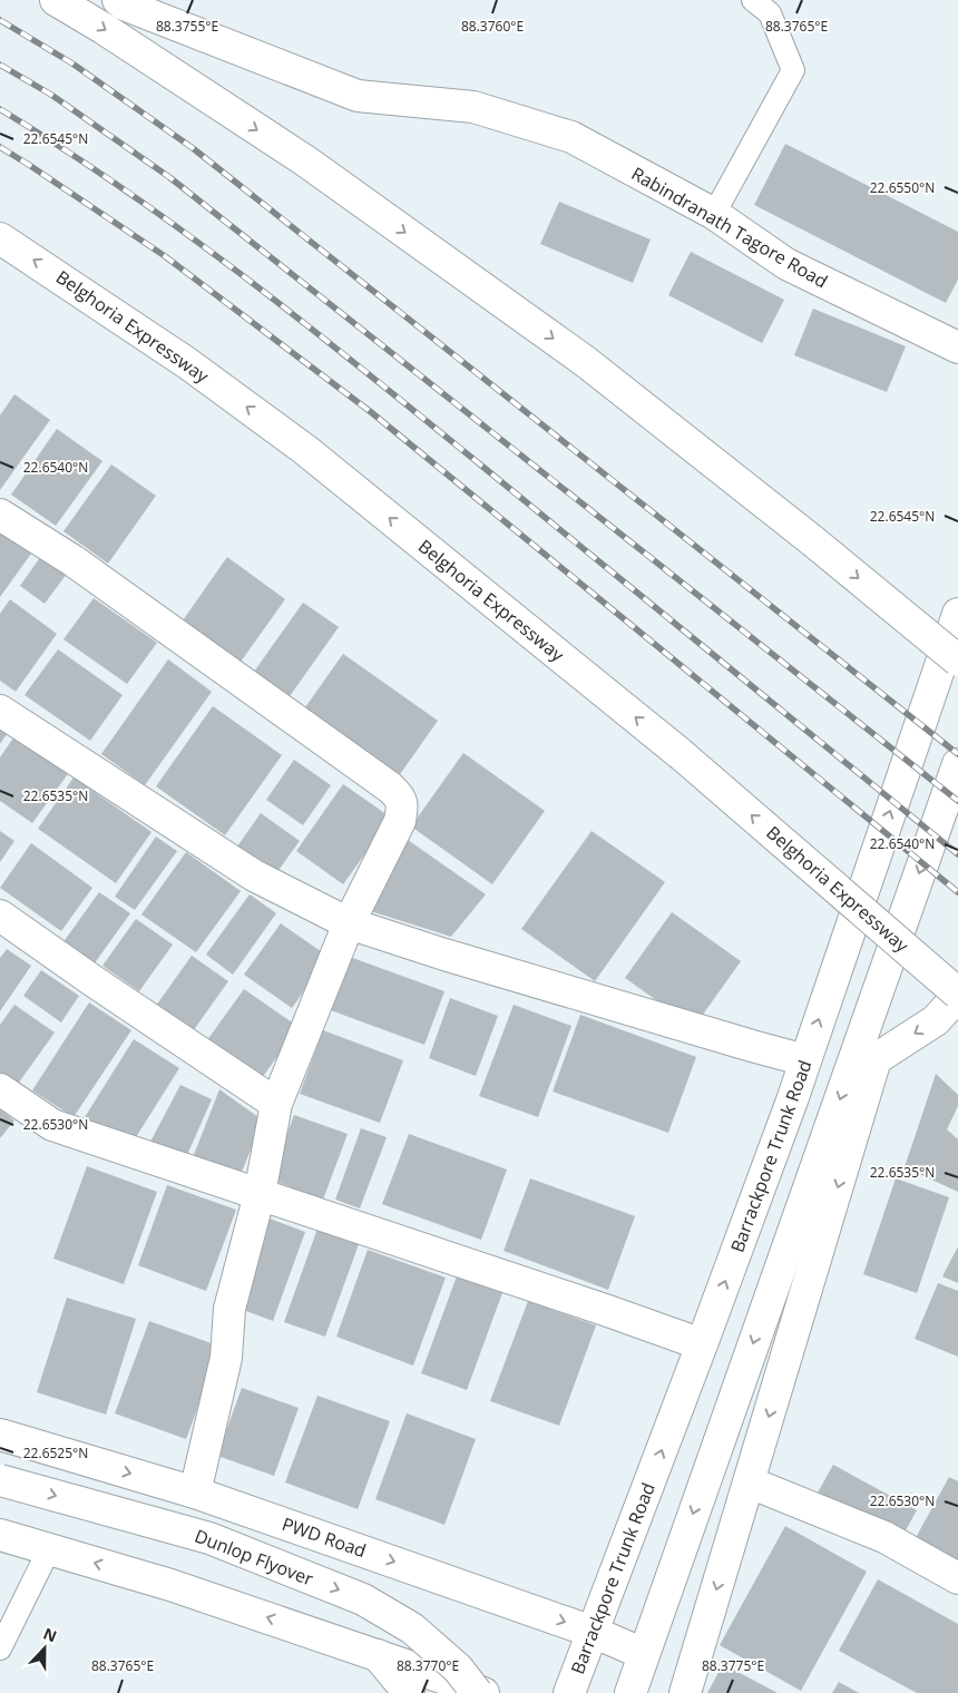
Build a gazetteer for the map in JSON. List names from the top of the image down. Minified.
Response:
{"streets":{"main road":["Rabindranath Tagore Road","Belghoria Expressway","Barrackpore Trunk Road","PWD Road","Dunlop Flyover"]},"crossings":[["Barrackpore Trunk Road","PWD Road"]],"north":"top","coordinates":["88.3755°E","88.3760°E","88.3765°E","22.6545°N","22.6550°N","22.6540°N","22.6535°N","22.6530°N","22.6525°N","88.3770°E","88.3775°E"]}
